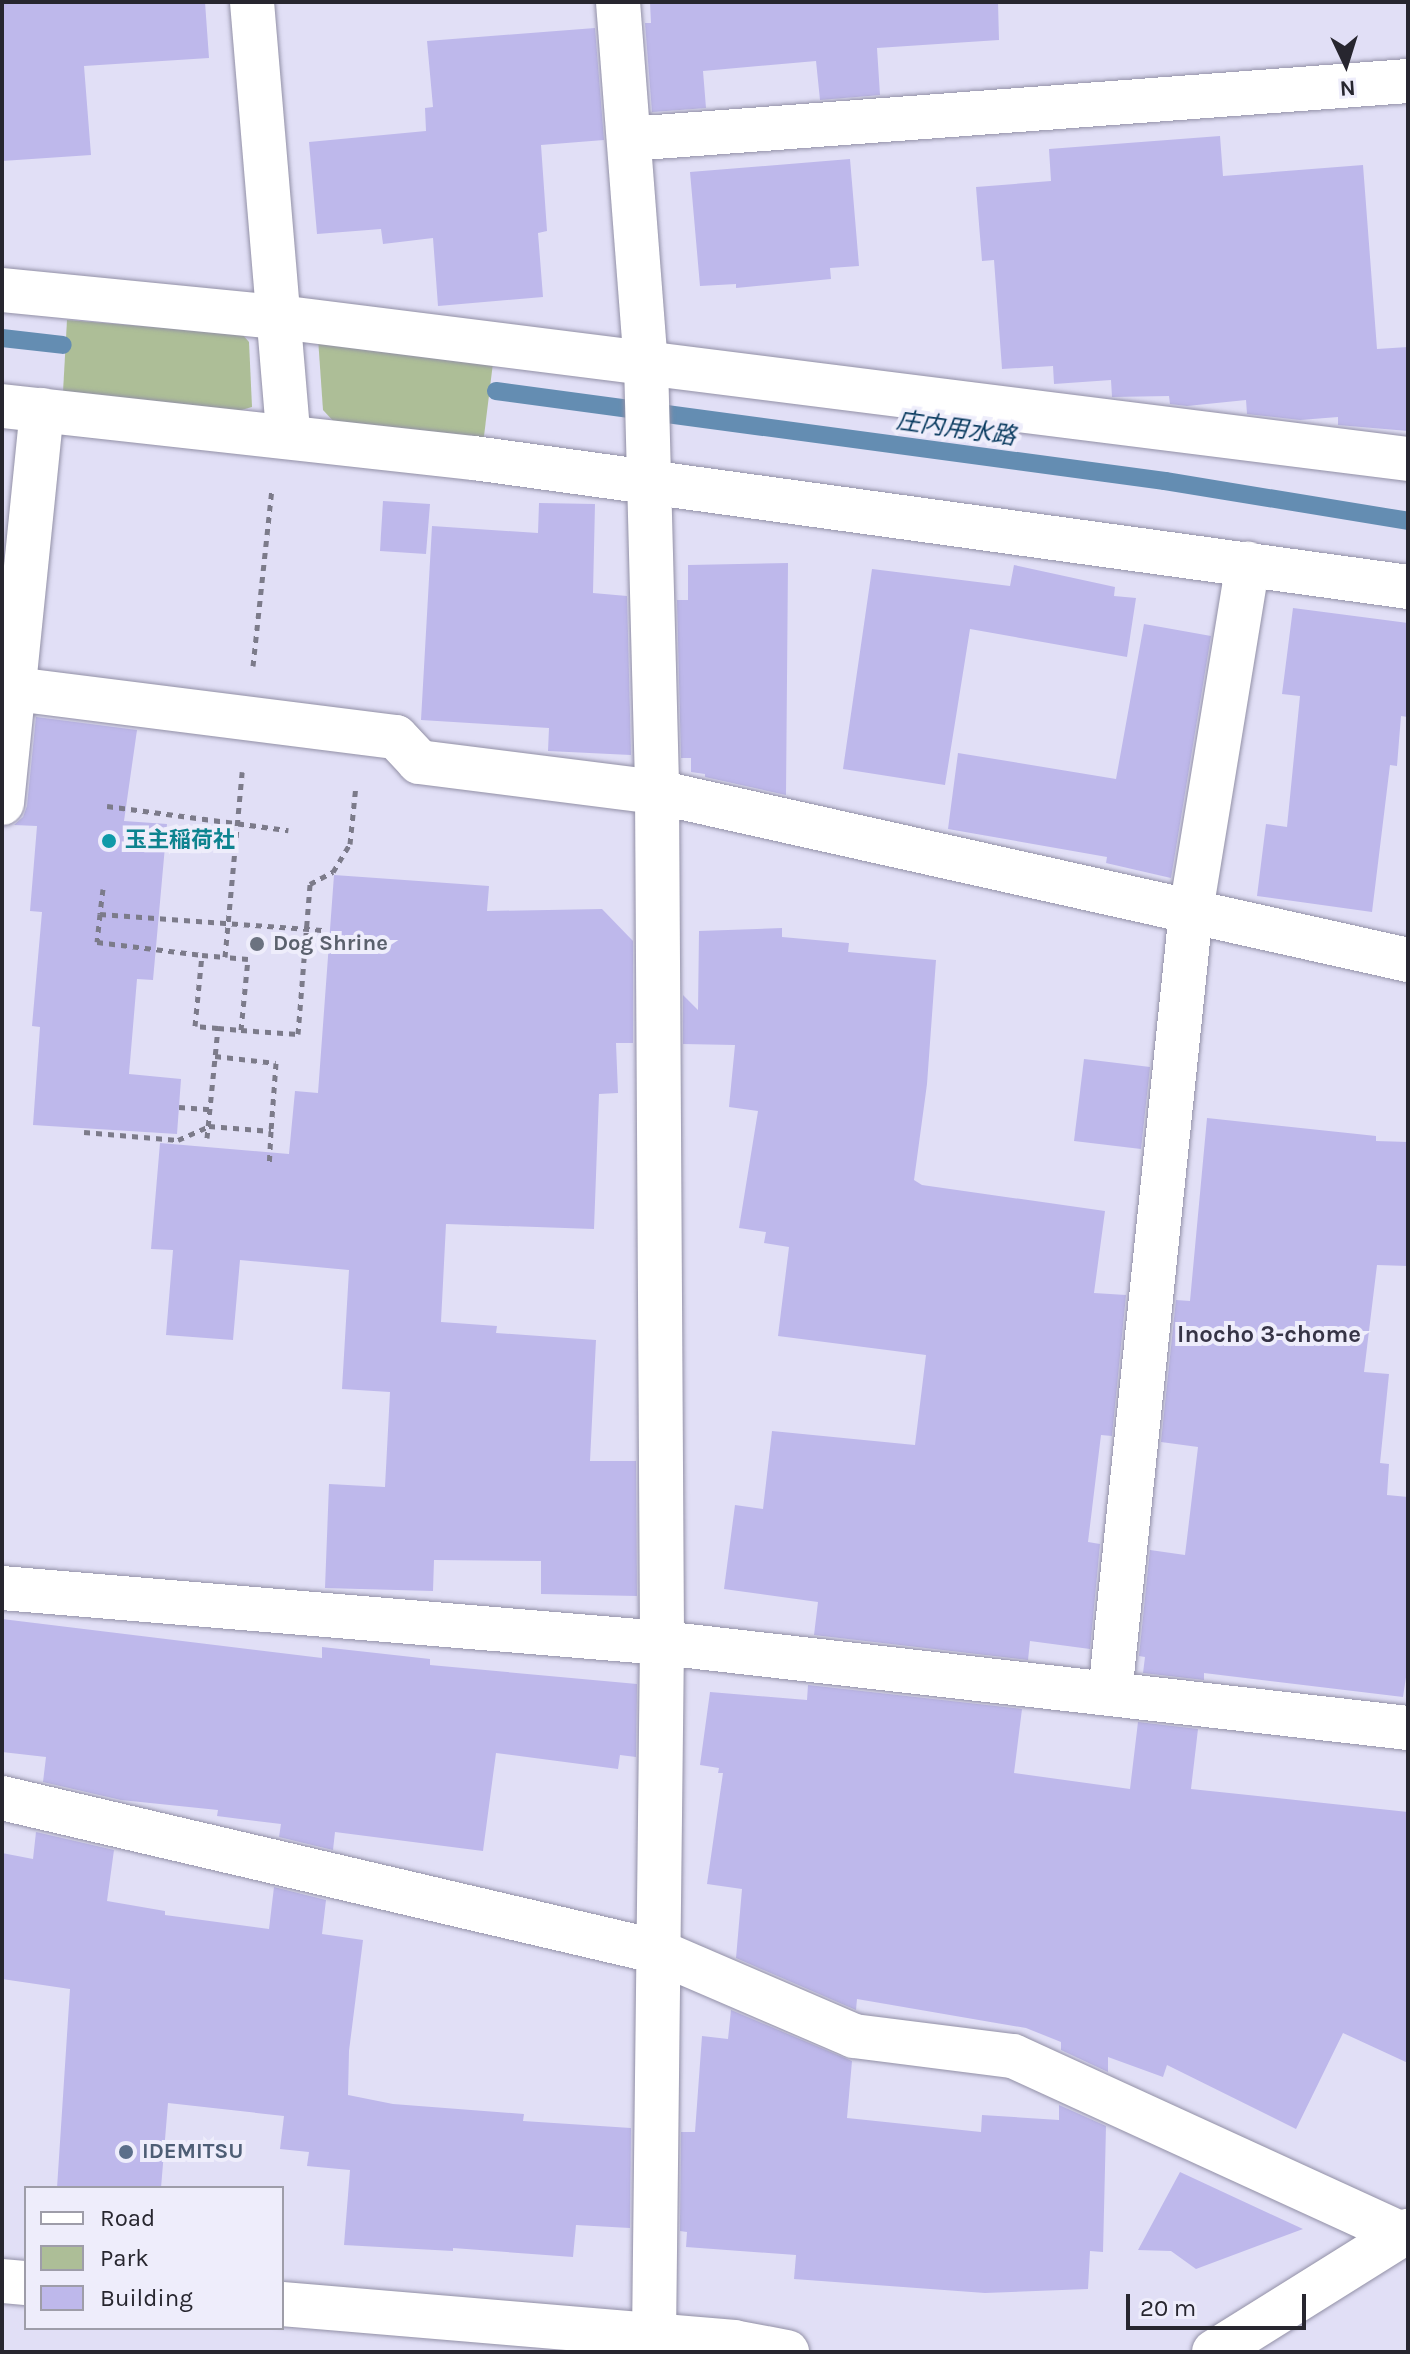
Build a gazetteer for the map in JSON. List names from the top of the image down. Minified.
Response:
{"districts":["Inocho 3-chome"],"water":["庄内用水路"],"places":["玉主稲荷社","Dog Shrine","IDEMITSU"],"legend":["Road","Park","Building"],"scale_bar":"20 m","north":"bottom"}
